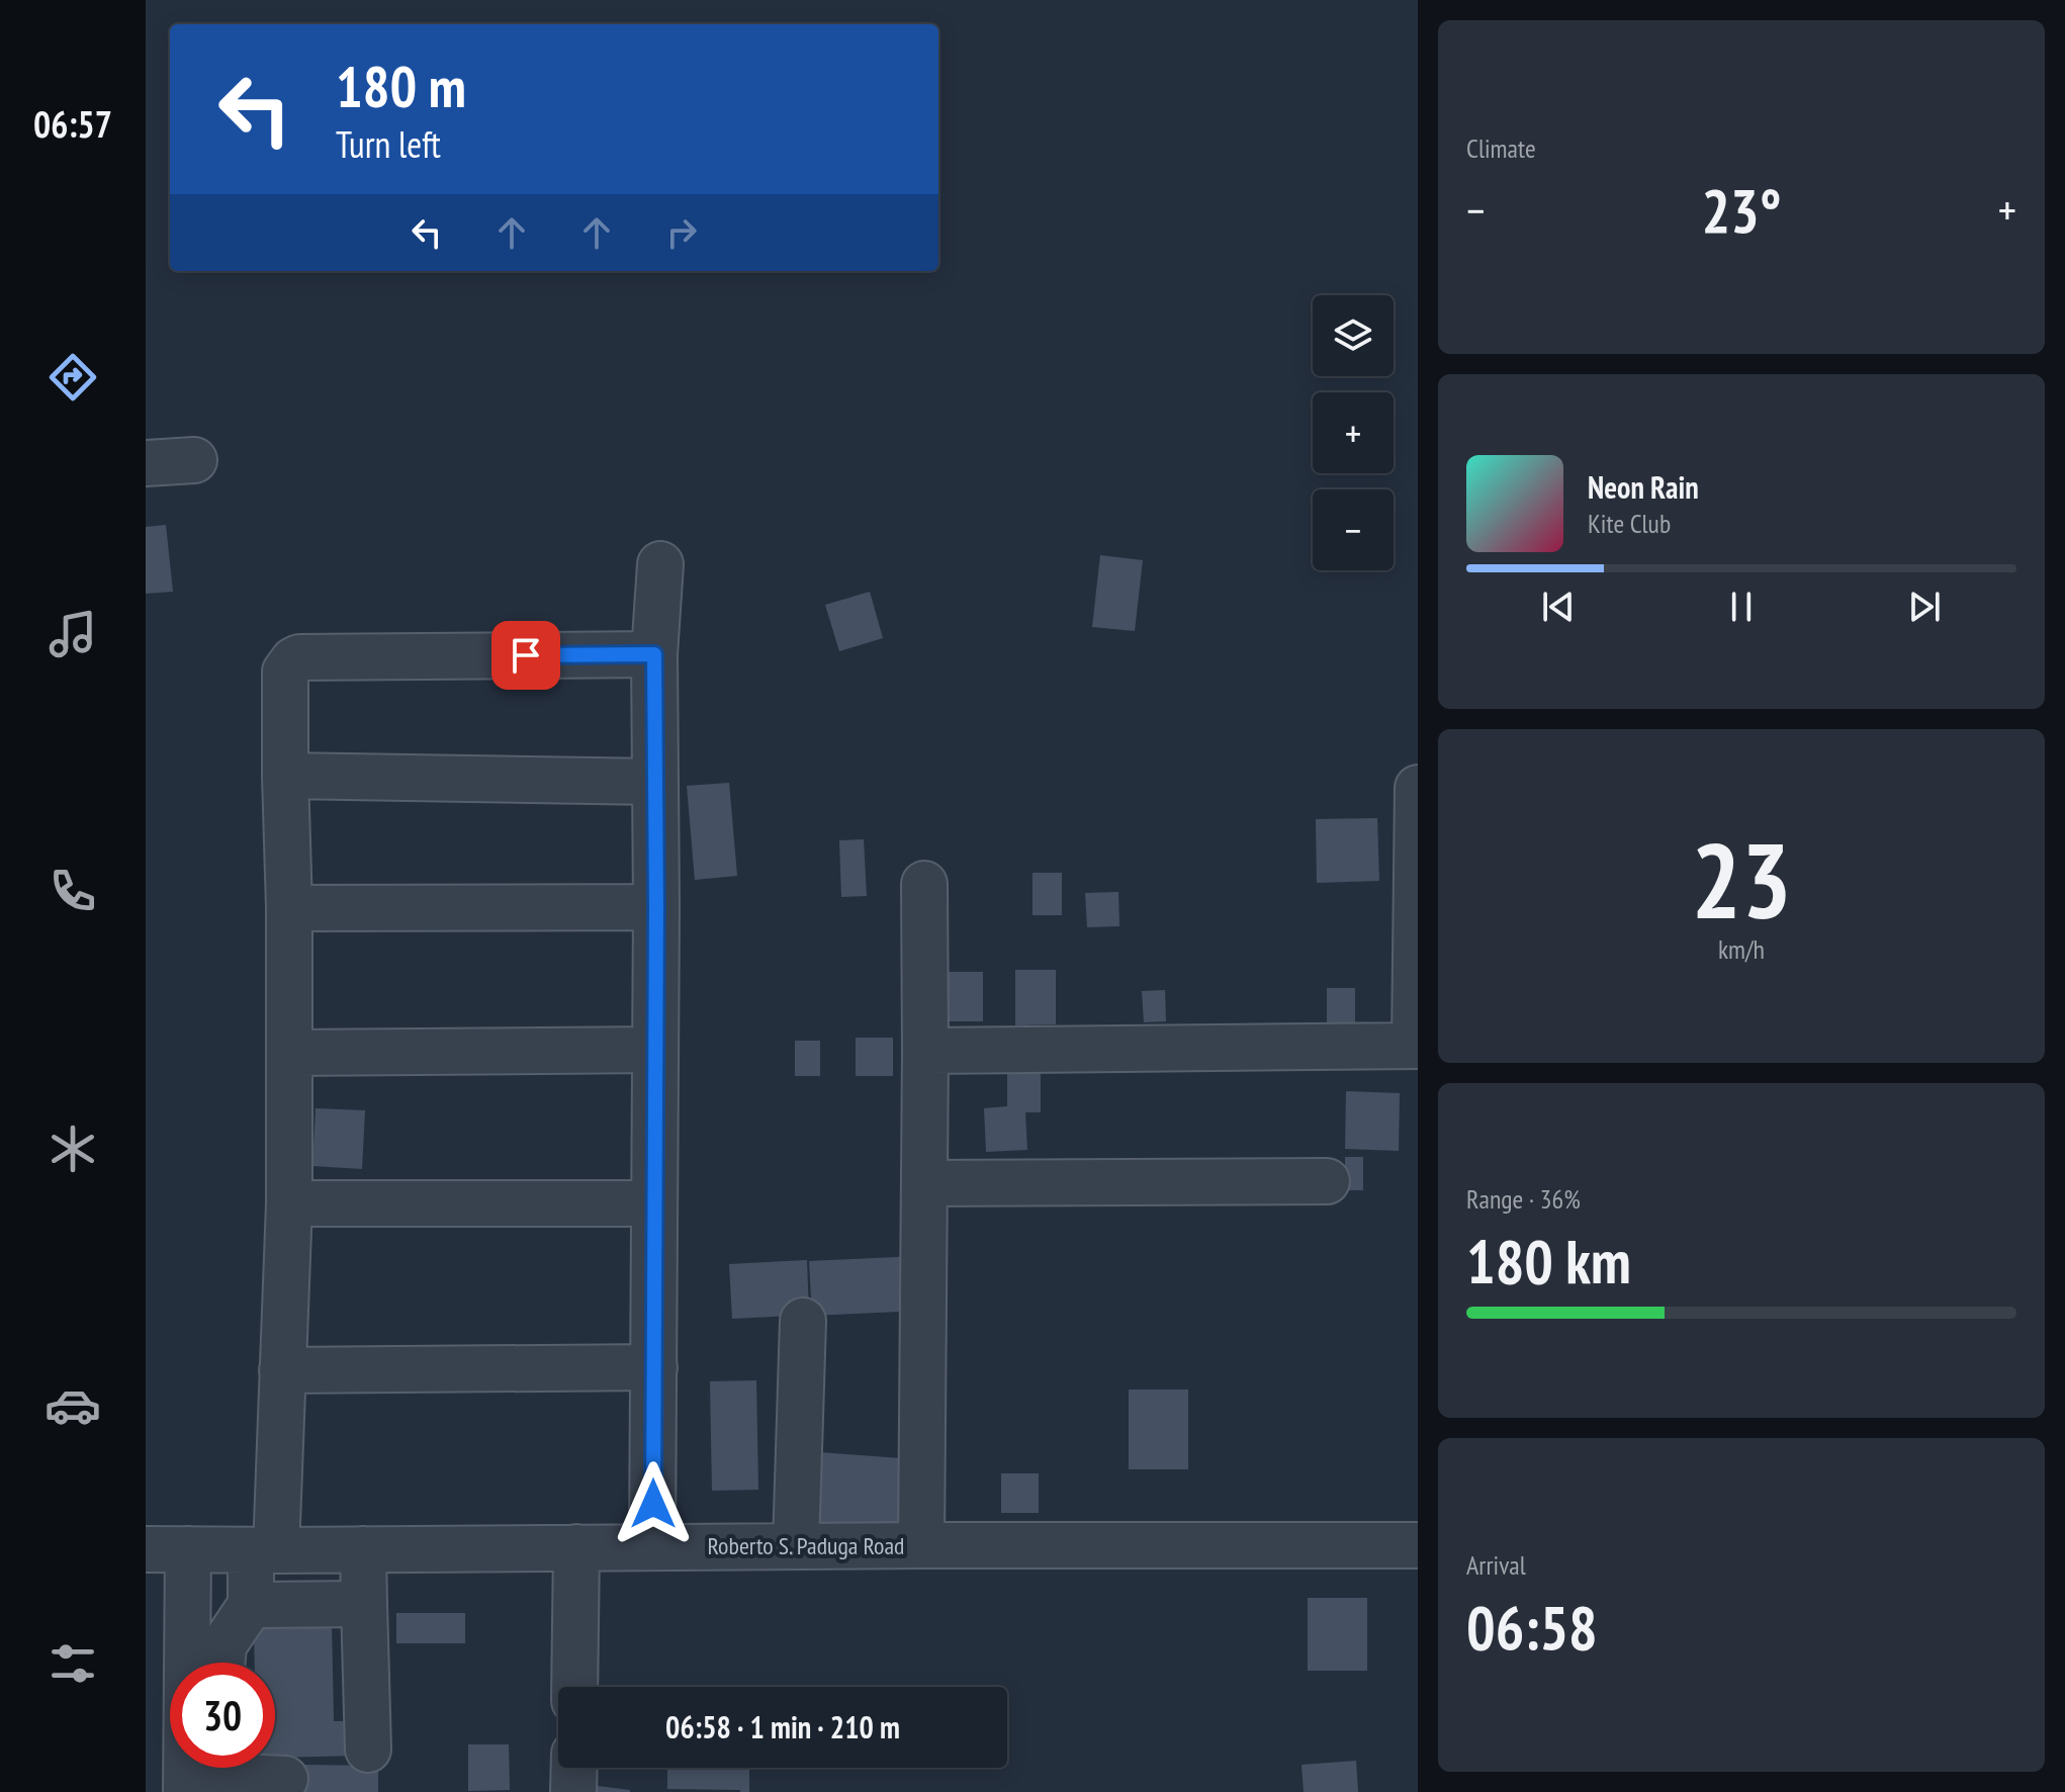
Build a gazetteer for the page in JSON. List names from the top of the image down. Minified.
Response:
{"streets":{"street":["Roberto S. Paduga Road"]},"page":{"tabs":"06:57","tile":["Climate",["23","km/h"],["Range · 36%","180 km"],["Arrival","06:58"]],"turn":["180 m","Turn left"],"heat":["−","23°","+"],"map_buttons":["+","−"],"song":["Neon Rain","Kite Club"],"limit":"30","trip":"06:58 · 1 min · 210 m"}}
